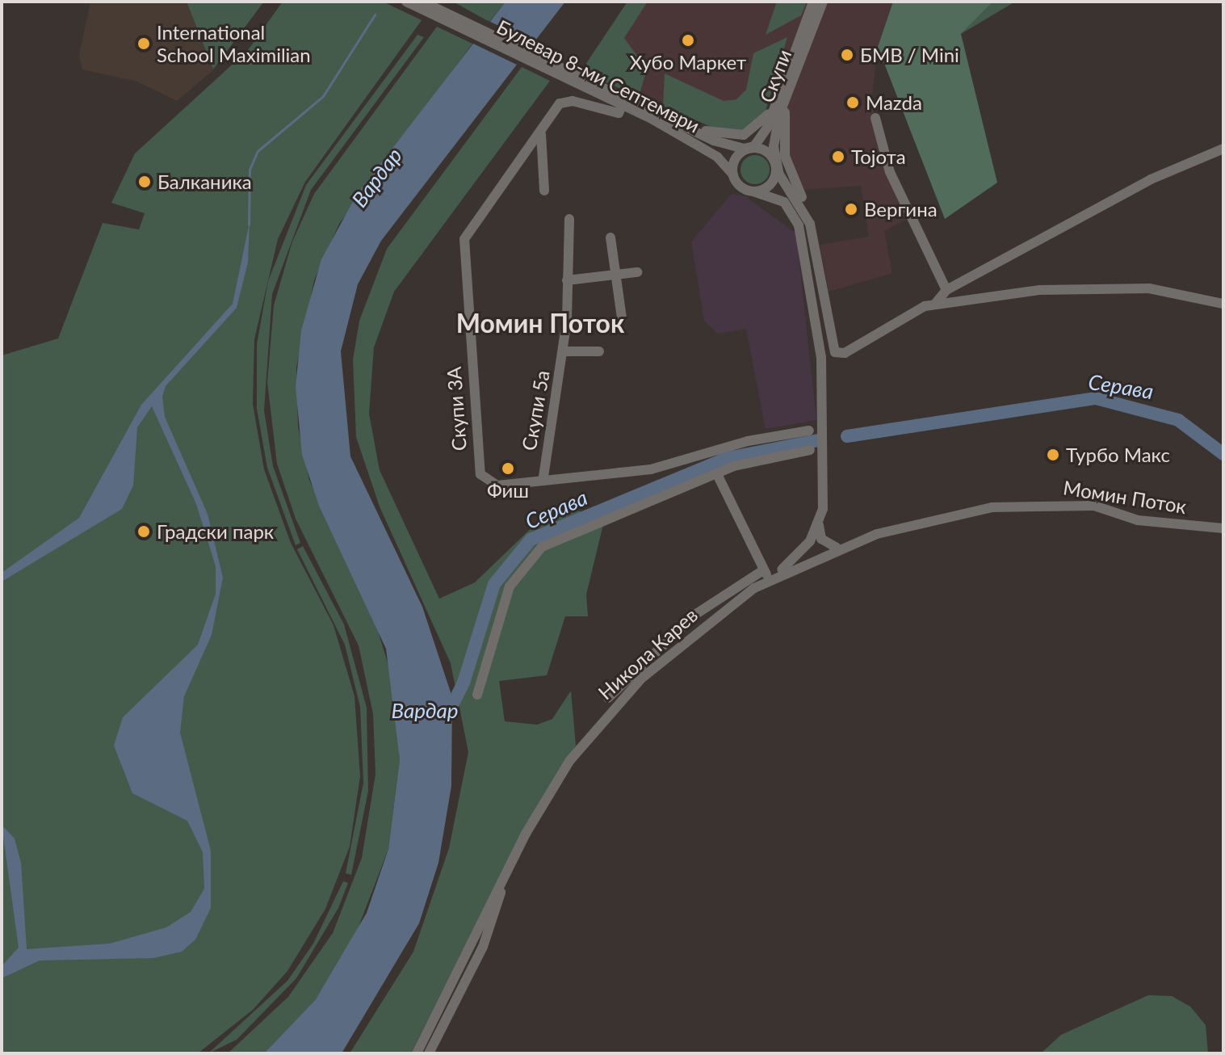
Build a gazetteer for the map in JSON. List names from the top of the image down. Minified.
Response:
{"streets":{"street":["Булевар 8-ми Септември","Скупи","Скупи 3А","Скупи 5а","Момин Поток","Никола Карев"]},"crossings":[["Булевар 8-ми Септември","Скупи"],["Булевар 8-ми Септември","Скупи 3А"],["Скупи 3А","Скупи 5а"],["Момин Поток","Никола Карев"]],"districts":["Момин Поток"],"water":["Вардар","Серава"],"places":["Хубо Маркет","International School Maximilian","БМВ / Mini","Mazda","Тојота","Балканика","Вергина","Турбо Макс","Фиш","Градски парк"]}
